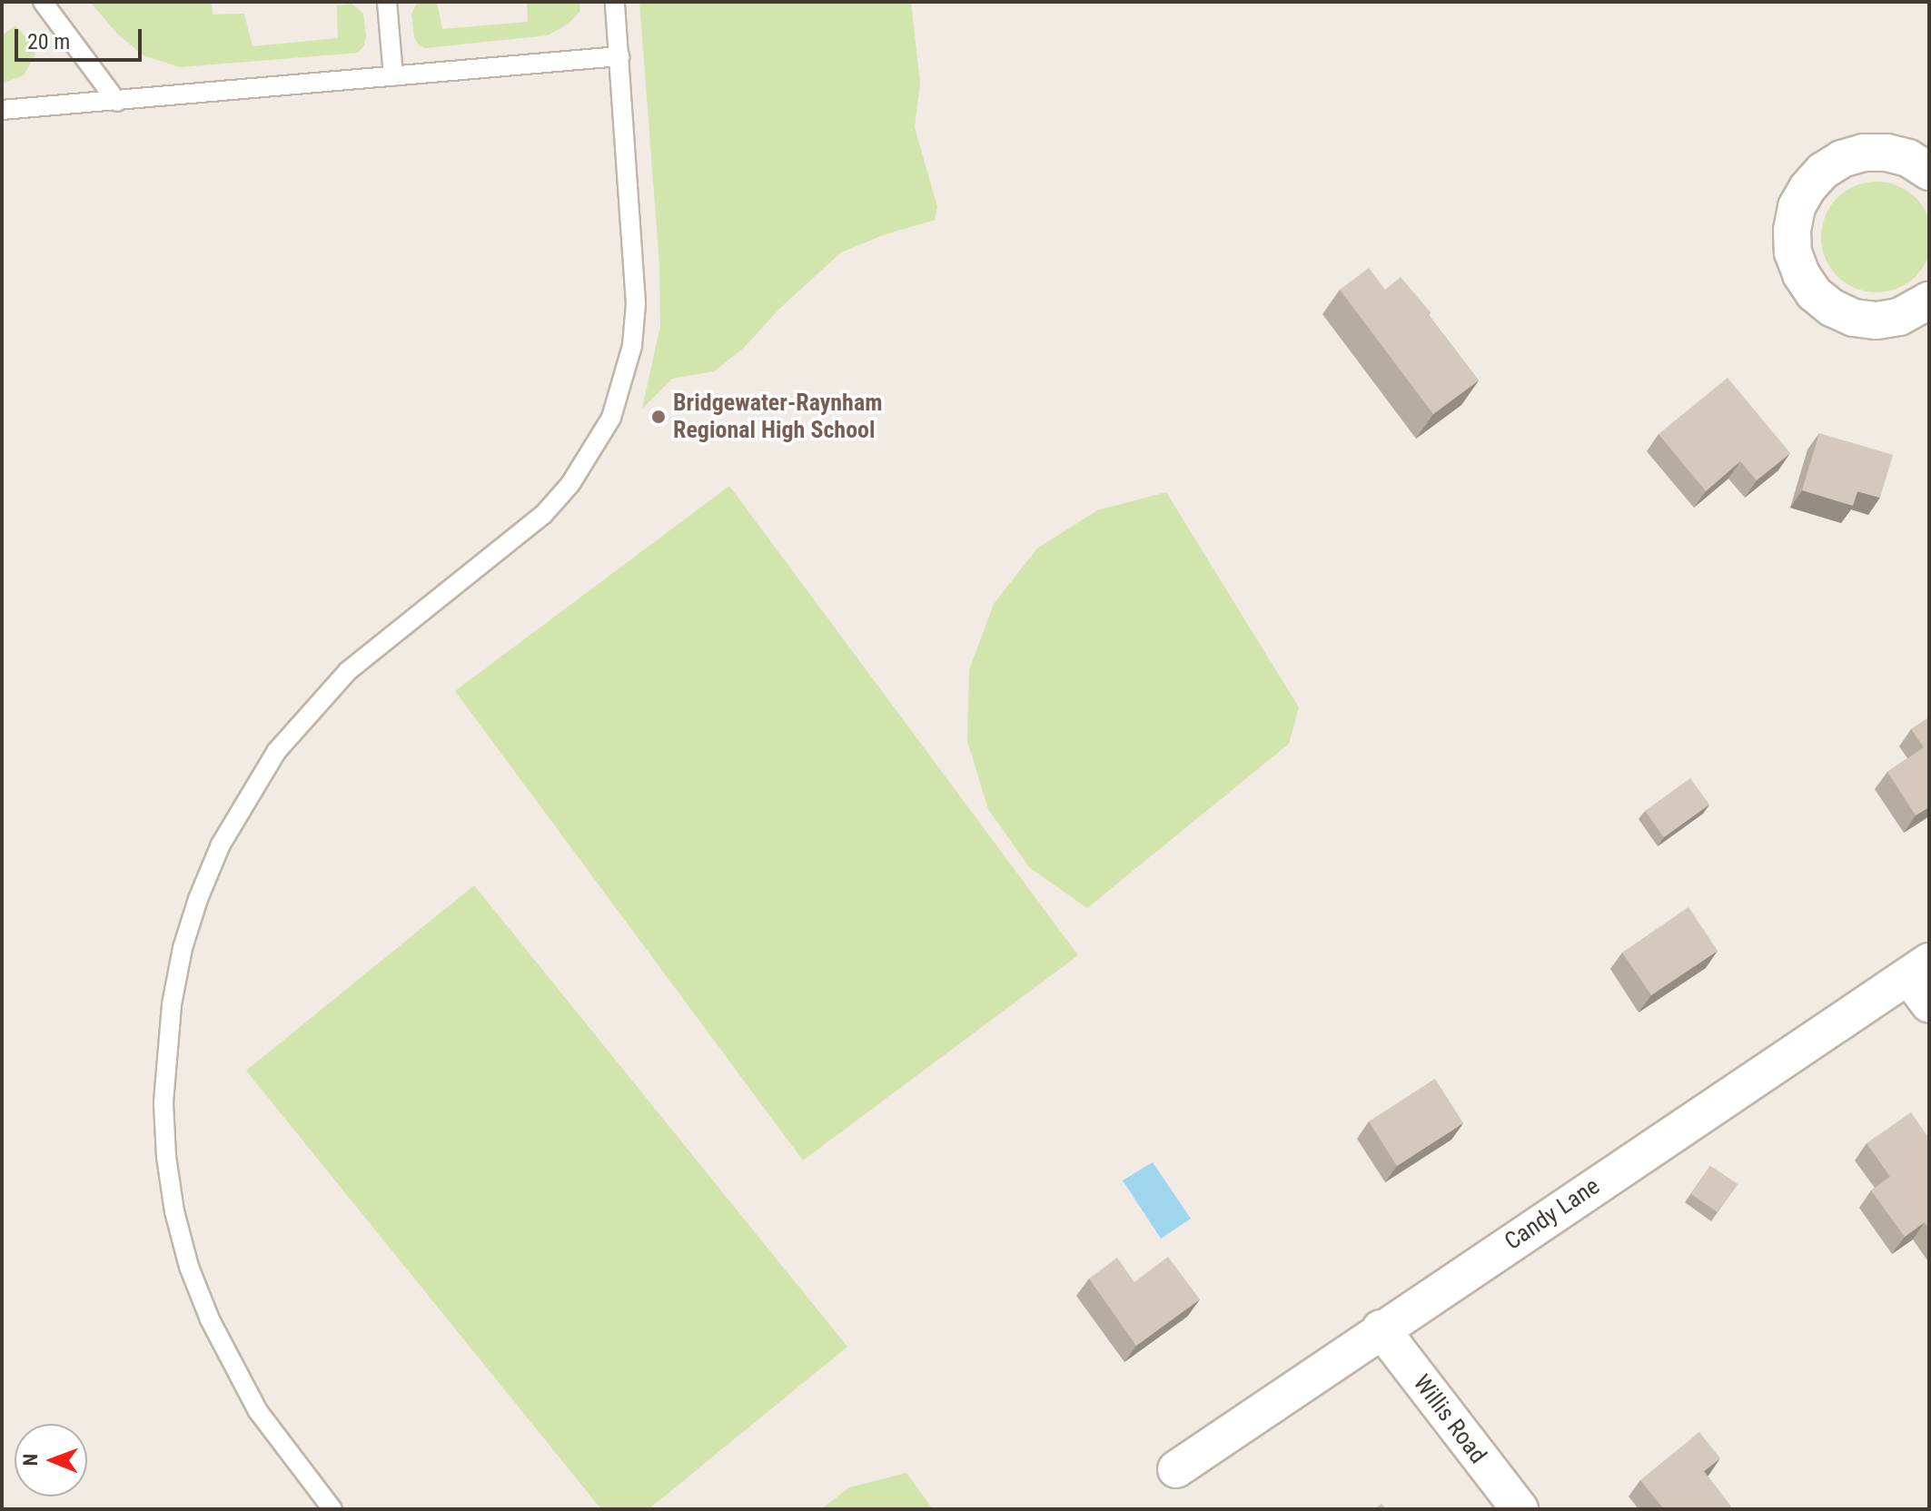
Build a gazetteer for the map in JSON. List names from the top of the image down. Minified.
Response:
{"streets":{"street":["Candy Lane","Willis Road"]},"crossings":[["Candy Lane","Willis Road"]],"places":["Bridgewater-Raynham Regional High School"],"scale_bar":"20 m","north":"left"}
